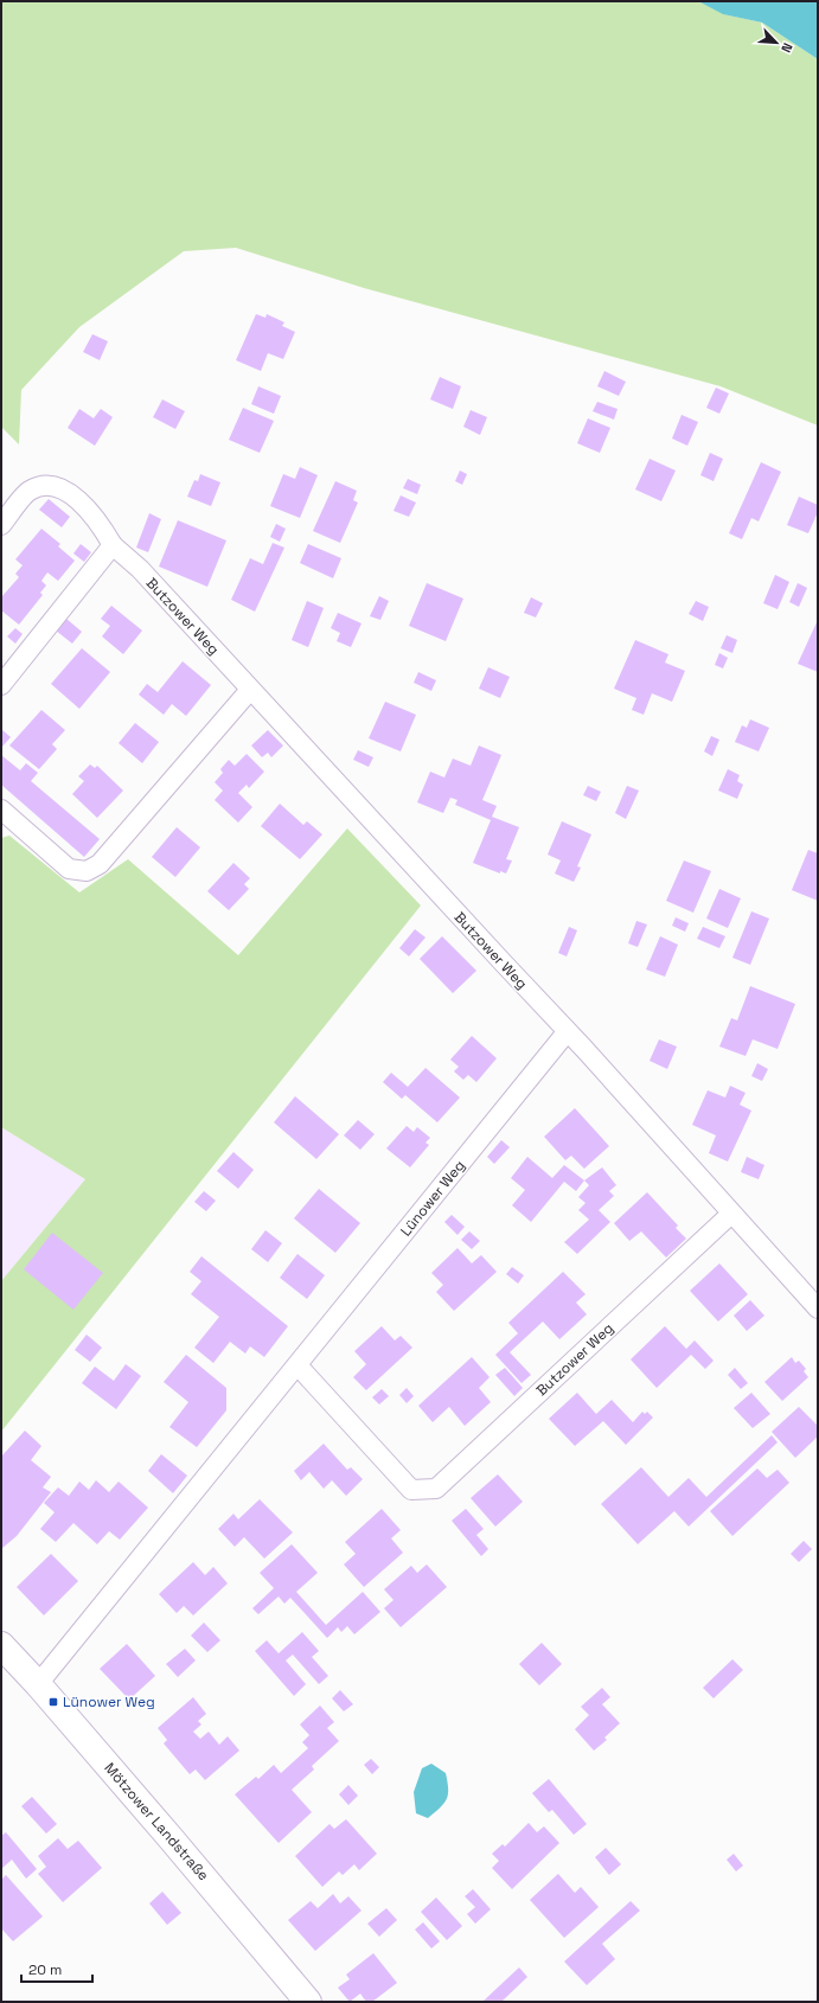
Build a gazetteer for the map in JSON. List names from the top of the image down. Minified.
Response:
{"streets":{"main road":["Mötzower Landstraße"],"street":["Butzower Weg","Lünower Weg"]},"crossings":[["Butzower Weg","Lünower Weg"],["Lünower Weg","Mötzower Landstraße"]],"places":{"transit":["Lünower Weg"]},"scale_bar":"20 m","north":"bottom right"}
